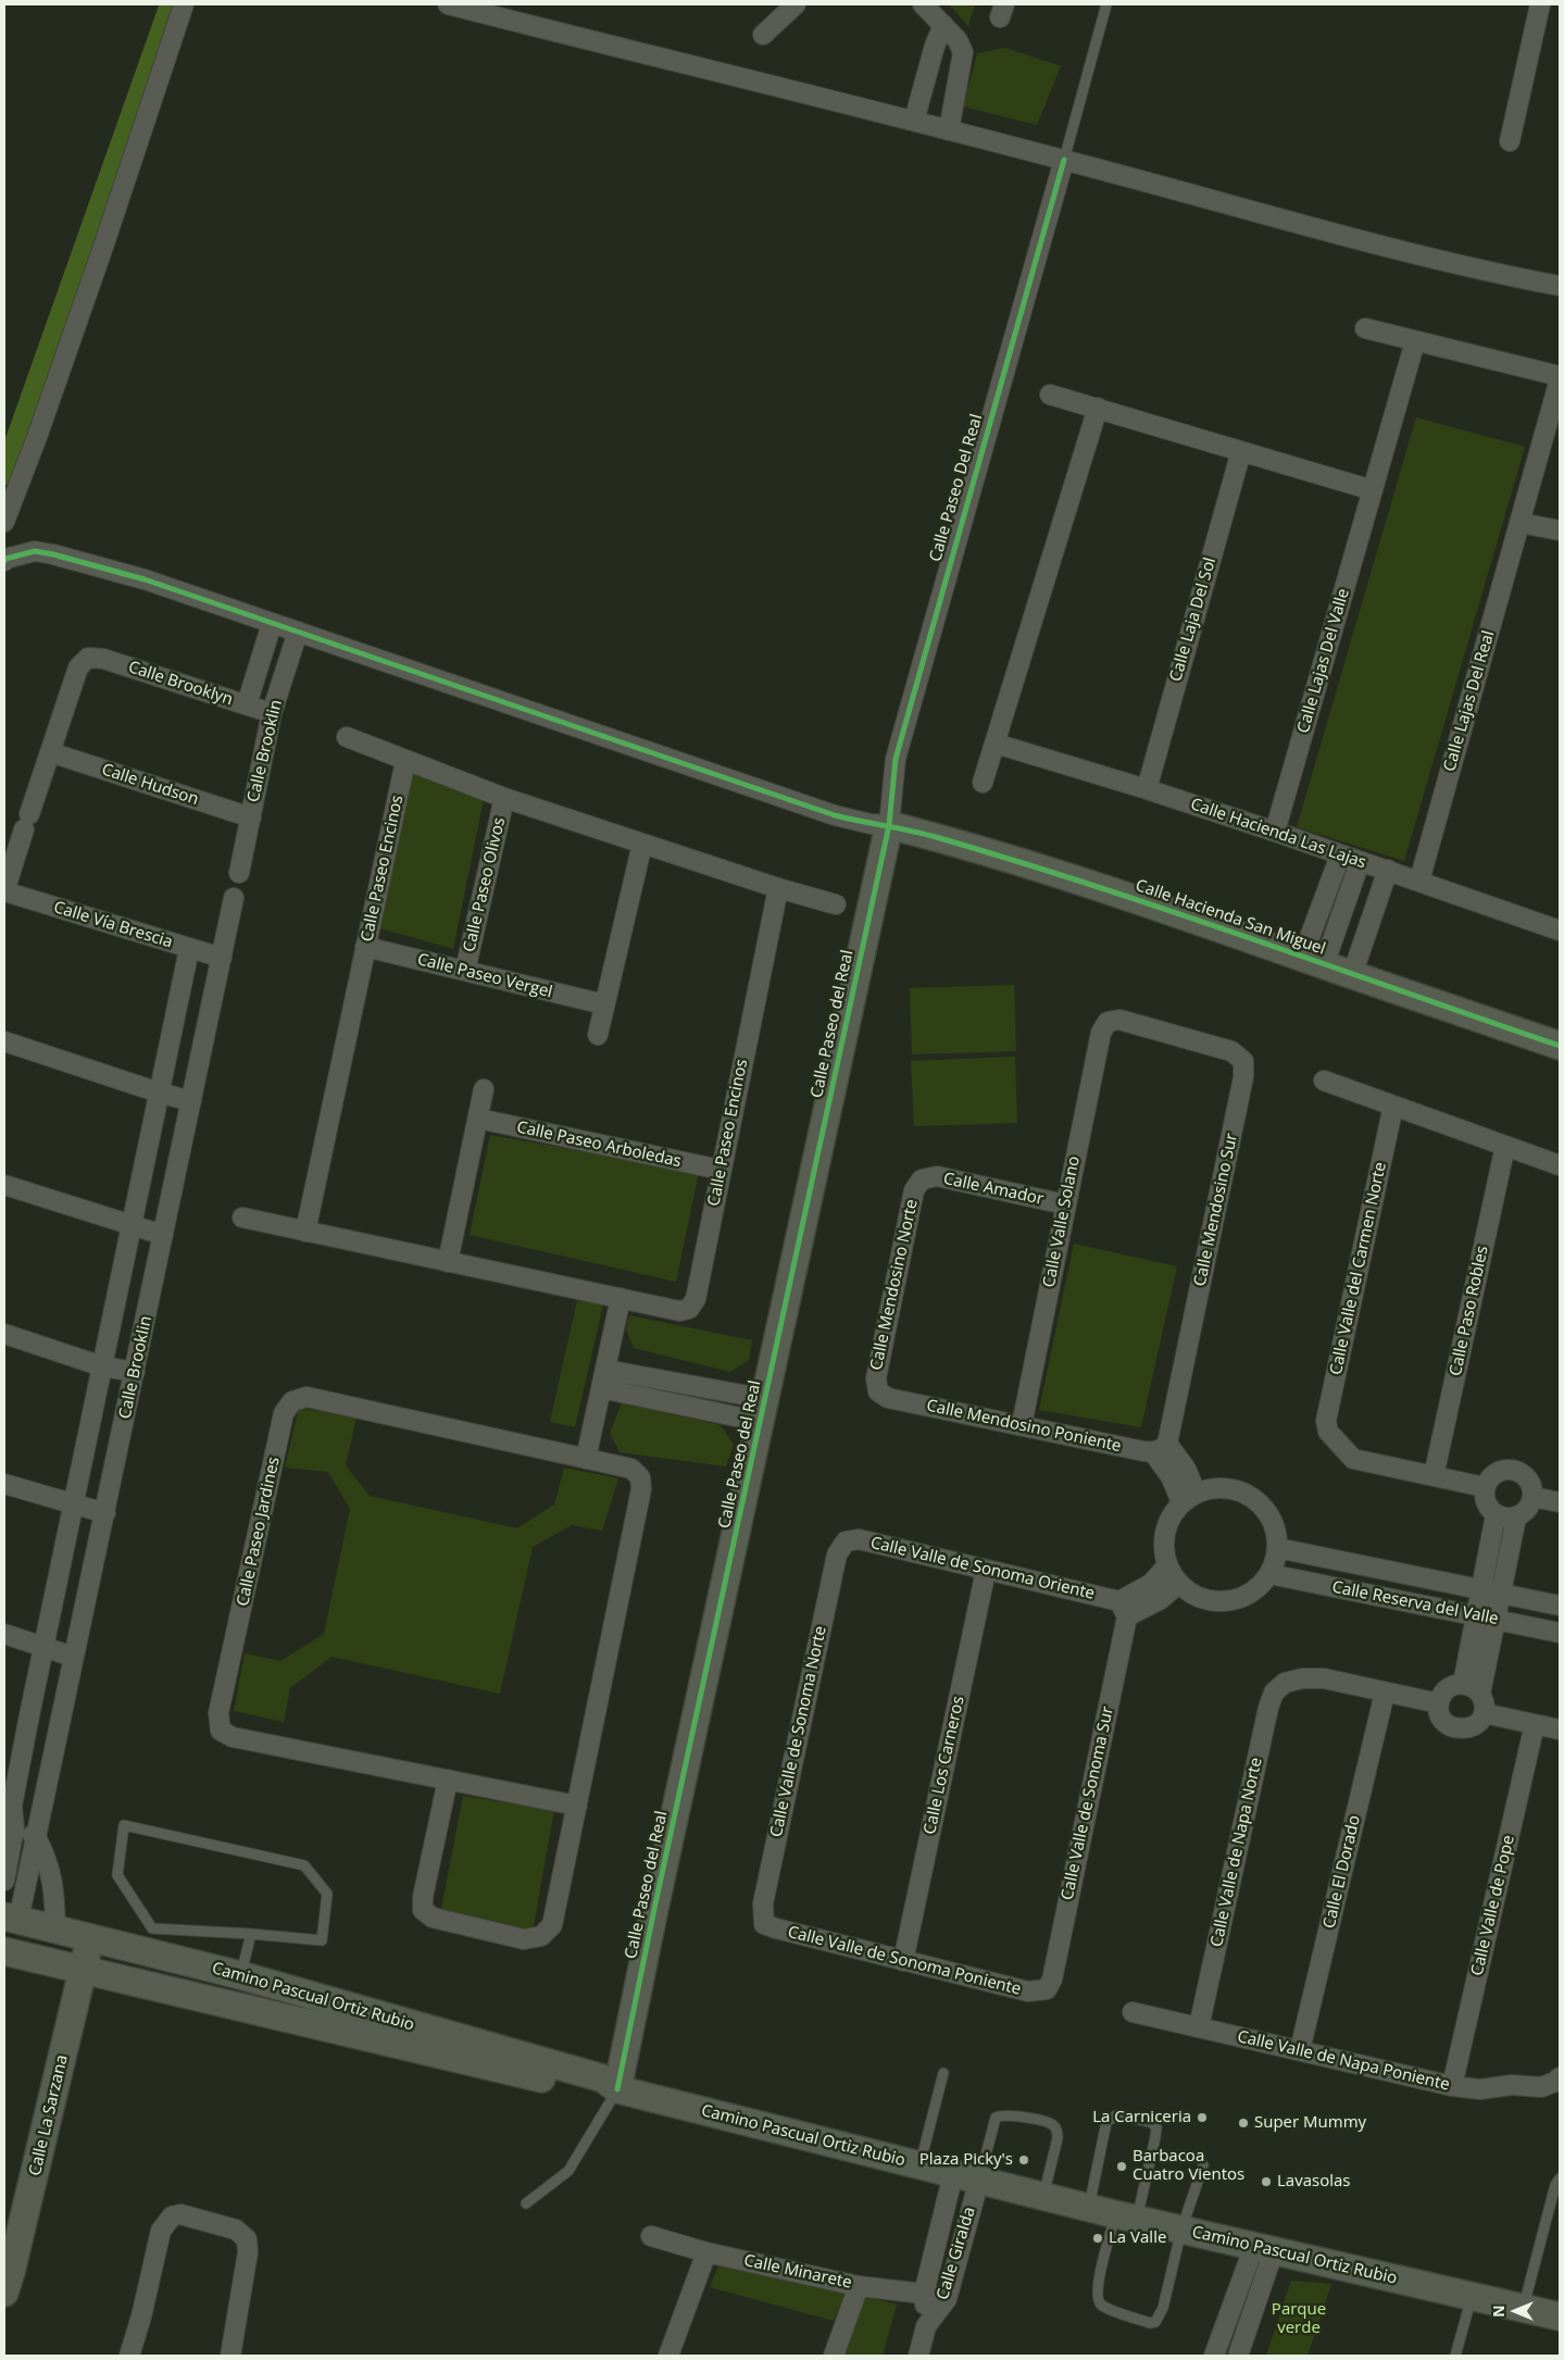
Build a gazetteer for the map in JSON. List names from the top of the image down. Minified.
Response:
{"streets":{"street":["Calle Paseo Del Real","Calle Laja Del Sol","Calle Lajas Del Valle","Calle Brooklyn","Calle Lajas Del Real","Calle Brooklin","Calle Hudson","Calle Hacienda Las Lajas","Calle Paseo Encinos","Calle Paseo Olivos","Calle Hacienda San Miguel","Calle Vía Brescia","Calle Paseo Vergel","Calle Paseo del Real","Calle Paseo Arboledas","Calle Amador","Calle Mendosino Sur","Calle Valle Solano","Calle Valle del Carmen Norte","Calle Mendosino Norte","Calle Paso Robles","Calle Mendosino Poniente","Calle Paseo Jardines","Calle Valle de Sonoma Oriente","Calle Reserva del Valle","Calle Valle de Sonoma Norte","Calle Los Carneros","Calle Valle de Sonoma Sur","Calle Valle de Napa Norte","Calle El Dorado","Calle Valle de Pope","Calle Valle de Sonoma Poniente","Camino Pascual Ortiz Rubio","Calle Valle de Napa Poniente","Calle La Sarzana","Calle Giralda","Calle Minarete"]},"crossings":[["Calle Paseo Del Real","Calle Hacienda San Miguel"],["Calle Paseo Del Real","Calle Paseo del Real"],["Calle Laja Del Sol","Calle Hacienda Las Lajas"],["Calle Lajas Del Valle","Calle Hacienda Las Lajas"],["Calle Brooklyn","Calle Brooklin"],["Calle Brooklyn","Calle Hudson"],["Calle Brooklyn","Calle Vía Brescia"],["Calle Lajas Del Real","Calle Hacienda Las Lajas"],["Calle Brooklin","Calle Hudson"],["Calle Brooklin","Calle Vía Brescia"],["Calle Brooklin","Camino Pascual Ortiz Rubio"],["Calle Hudson","Calle Vía Brescia"],["Calle Paseo Encinos","Calle Paseo Vergel"],["Calle Paseo Encinos","Calle Paseo Arboledas"],["Calle Paseo Olivos","Calle Paseo Vergel"],["Calle Hacienda San Miguel","Calle Paseo del Real"],["Calle Paseo del Real","Camino Pascual Ortiz Rubio"],["Calle Amador","Calle Valle Solano"],["Calle Amador","Calle Mendosino Norte"],["Calle Mendosino Sur","Calle Valle Solano"],["Calle Mendosino Sur","Calle Mendosino Poniente"],["Calle Valle Solano","Calle Mendosino Poniente"],["Calle Valle del Carmen Norte","Calle Paso Robles"],["Calle Mendosino Norte","Calle Mendosino Poniente"],["Calle Valle de Sonoma Oriente","Calle Valle de Sonoma Norte"],["Calle Valle de Sonoma Oriente","Calle Los Carneros"],["Calle Valle de Sonoma Oriente","Calle Valle de Sonoma Sur"],["Calle Valle de Sonoma Norte","Calle Valle de Sonoma Poniente"],["Calle Los Carneros","Calle Valle de Sonoma Poniente"],["Calle Valle de Sonoma Sur","Calle Valle de Sonoma Poniente"],["Calle Valle de Napa Norte","Calle El Dorado"],["Calle Valle de Napa Norte","Calle Valle de Napa Poniente"],["Calle El Dorado","Calle Valle de Napa Poniente"],["Calle Valle de Pope","Calle Valle de Napa Poniente"],["Camino Pascual Ortiz Rubio","Calle La Sarzana"],["Camino Pascual Ortiz Rubio","Calle Giralda"],["Calle Giralda","Calle Minarete"]],"parks":["Parque verde"],"places":["La Carniceria","Super Mummy","Plaza Picky's","Barbacoa Cuatro Vientos","Lavasolas","La Valle"],"north":"left"}
